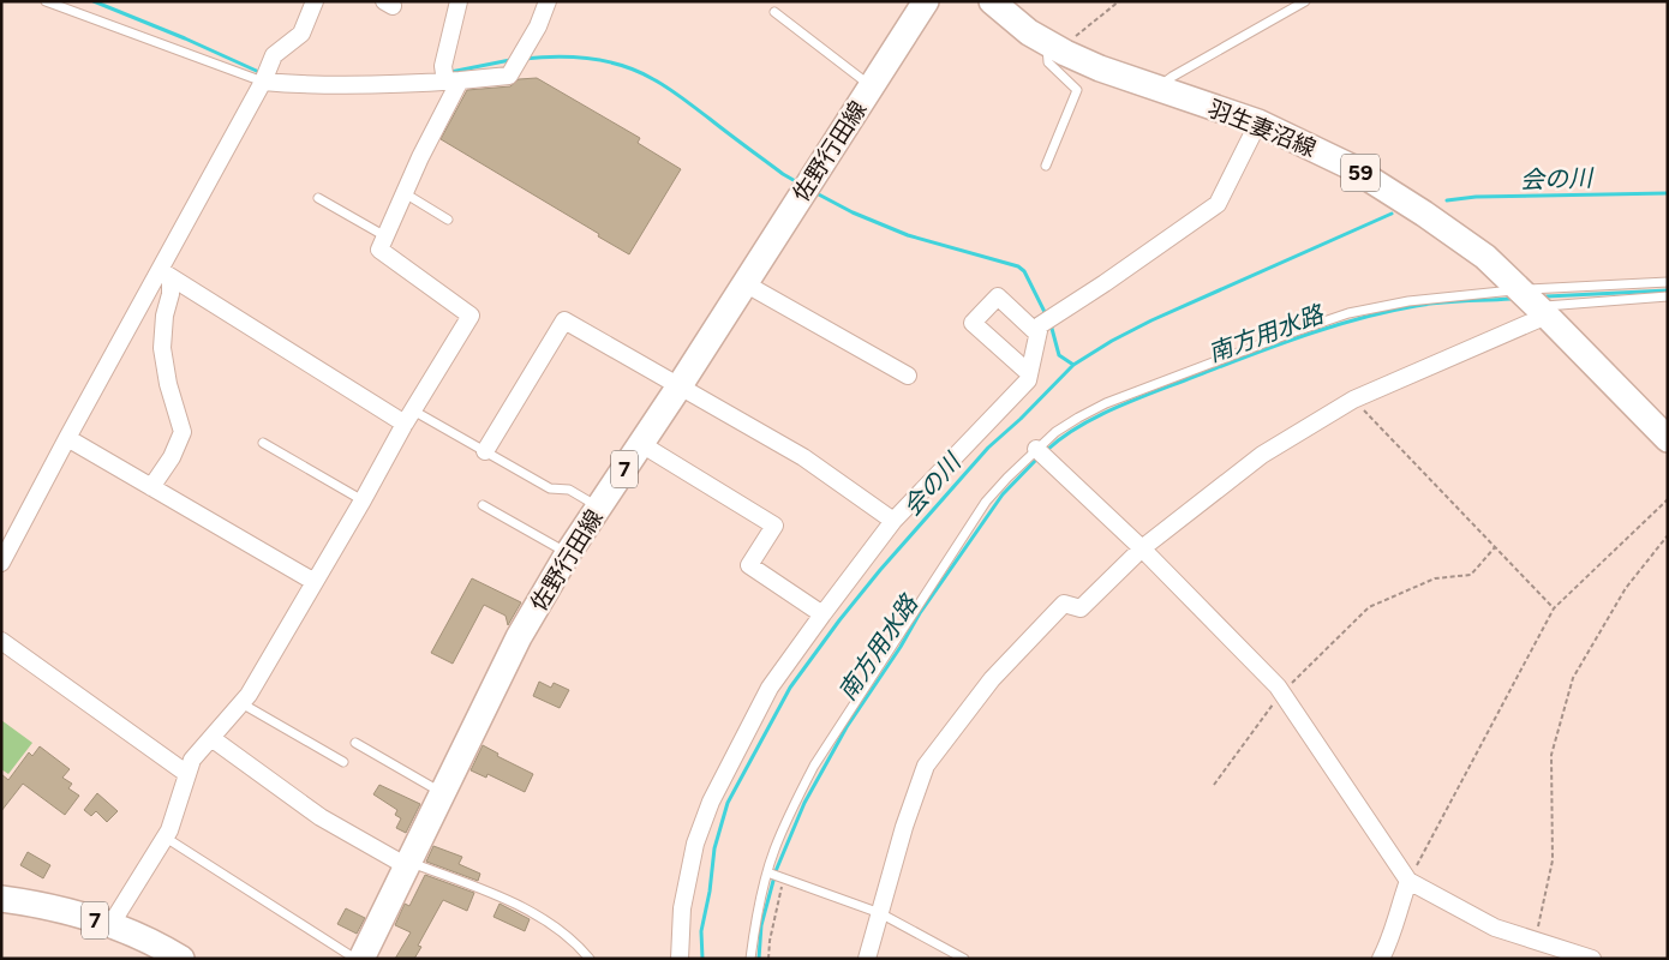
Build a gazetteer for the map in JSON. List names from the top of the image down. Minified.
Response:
{"streets":{"main road":["羽生妻沼線","佐野行田線","59","7"]},"water":["会の川","南方用水路"]}
